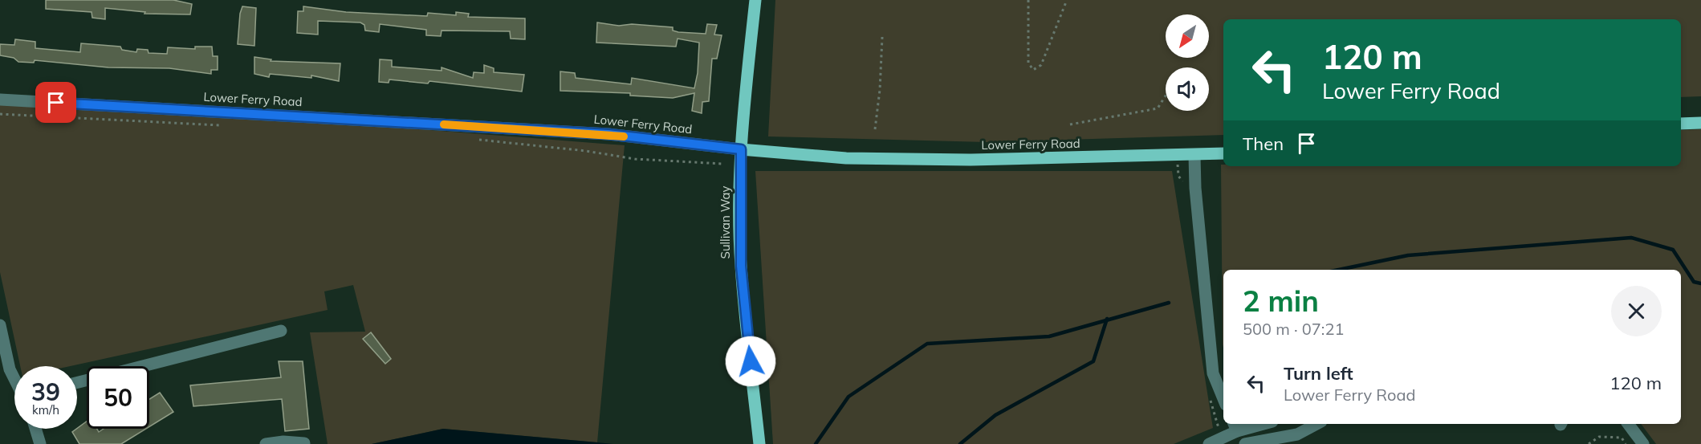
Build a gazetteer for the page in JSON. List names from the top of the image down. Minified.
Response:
{"streets":{"main road":["Lower Ferry Road","Sullivan Way"]},"crossings":[["Lower Ferry Road","Sullivan Way"]],"north":"bottom left","page":{"turn":["120 m","Lower Ferry Road"],"then":"Then","heading":["2 min","500 m · 07:21"],"list":[{"name":"Turn left","note":"Lower Ferry Road","value":"120 m"}],"speed":"39 km/h","limit":"50"}}
